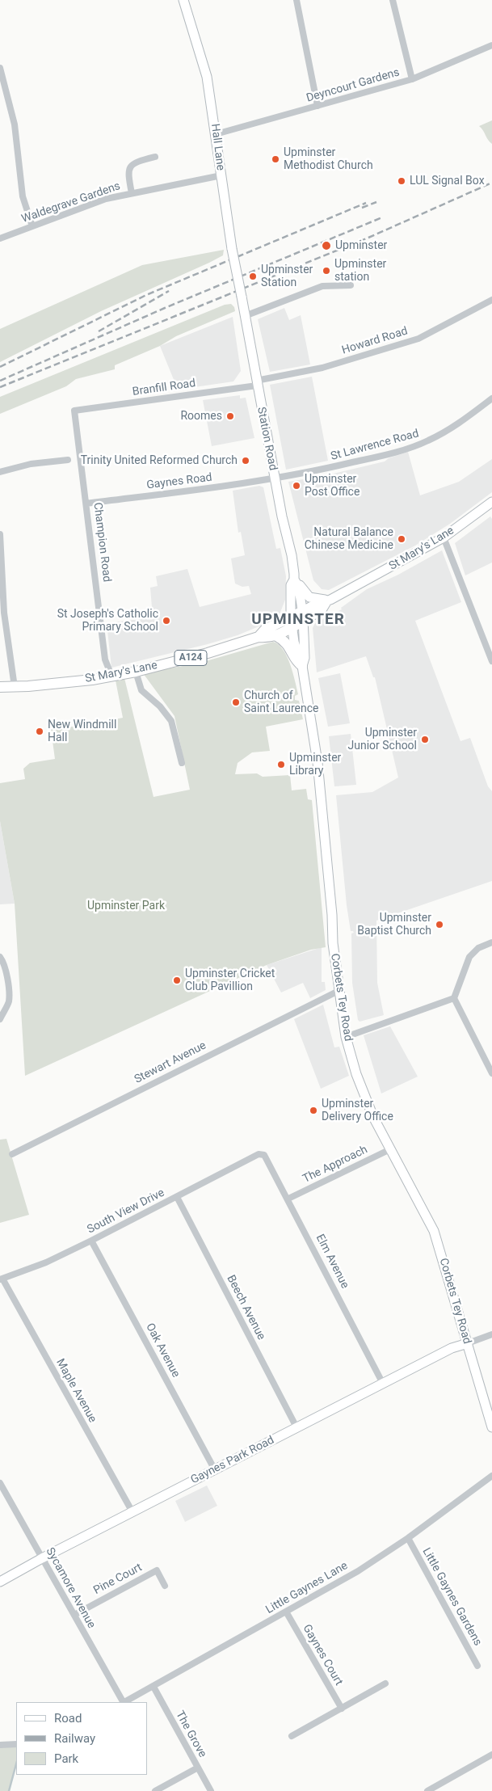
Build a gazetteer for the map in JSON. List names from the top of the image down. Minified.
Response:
{"streets":{"main road":["St Mary's Lane","A124"],"street":["Deyncourt Gardens","Hall Lane","Waldegrave Gardens","Howard Road","Branfill Road","Station Road","St Lawrence Road","Gaynes Road","Champion Road","Corbets Tey Road","Stewart Avenue","The Approach","South View Drive","Elm Avenue","Beech Avenue","Oak Avenue","Maple Avenue","Gaynes Park Road","Pine Court","Sycamore Avenue","Little Gaynes Lane","Little Gaynes Gardens","Gaynes Court","The Grove"]},"crossings":[["Deyncourt Gardens","Hall Lane"],["Hall Lane","Waldegrave Gardens"],["Hall Lane","Station Road"],["Howard Road","Branfill Road"],["Howard Road","Station Road"],["Branfill Road","Station Road"],["Branfill Road","Champion Road"],["Station Road","St Lawrence Road"],["Station Road","Gaynes Road"],["Station Road","St Mary's Lane"],["Station Road","Corbets Tey Road"],["St Lawrence Road","Gaynes Road"],["Gaynes Road","Champion Road"],["Champion Road","St Mary's Lane"],["St Mary's Lane","Corbets Tey Road"],["Corbets Tey Road","Stewart Avenue"],["Corbets Tey Road","The Approach"],["Corbets Tey Road","Gaynes Park Road"],["The Approach","Elm Avenue"],["South View Drive","Elm Avenue"],["South View Drive","Beech Avenue"],["South View Drive","Oak Avenue"],["South View Drive","Maple Avenue"],["Elm Avenue","Gaynes Park Road"],["Beech Avenue","Gaynes Park Road"],["Oak Avenue","Gaynes Park Road"],["Maple Avenue","Gaynes Park Road"],["Gaynes Park Road","Sycamore Avenue"],["Pine Court","Sycamore Avenue"],["Little Gaynes Lane","Little Gaynes Gardens"],["Little Gaynes Lane","Gaynes Court"],["Little Gaynes Lane","The Grove"]],"districts":["UPMINSTER"],"parks":["Upminster Park"],"places":["Upminster Methodist Church","LUL Signal Box","Upminster","Upminster station","Upminster Station","Roomes","Trinity United Reformed Church","Upminster Post Office","Natural Balance Chinese Medicine","St Joseph's Catholic Primary School","Church of Saint Laurence","New Windmill Hall","Upminster Junior School","Upminster Library","Upminster Baptist Church","Upminster Cricket Club Pavillion","Upminster Delivery Office"],"legend":["Road","Railway","Park"]}
